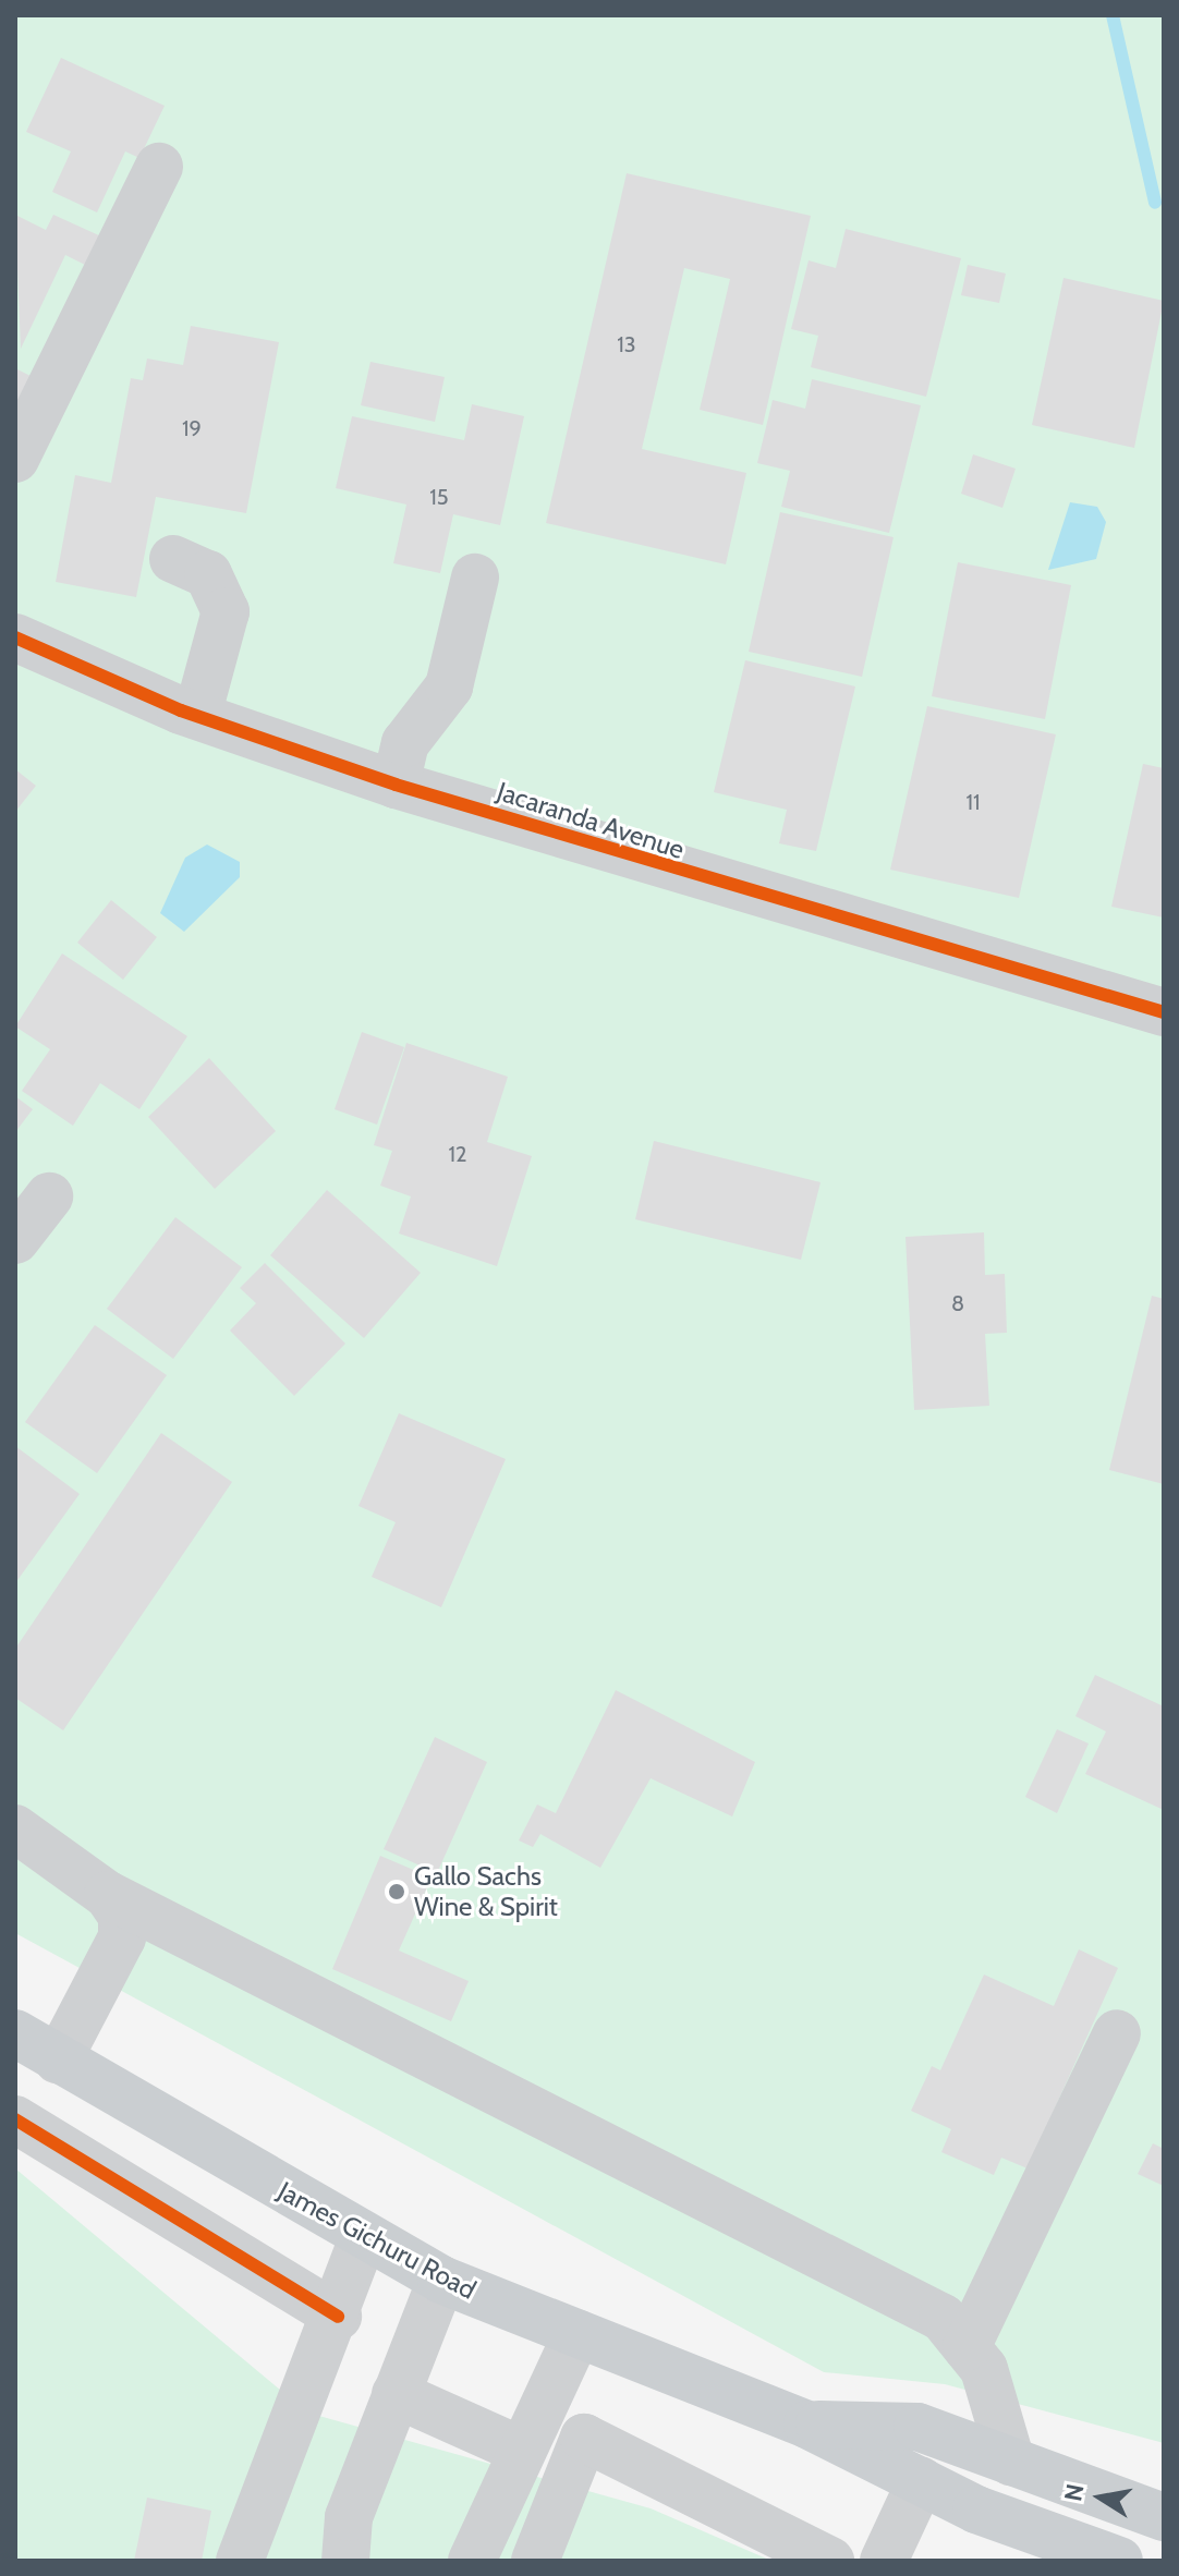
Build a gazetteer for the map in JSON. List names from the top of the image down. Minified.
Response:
{"streets":{"main road":["James Gichuru Road"],"street":["Jacaranda Avenue"]},"places":["Gallo Sachs Wine & Spirit"],"house_numbers":["13","19","15","11","12","8"],"north":"left"}
